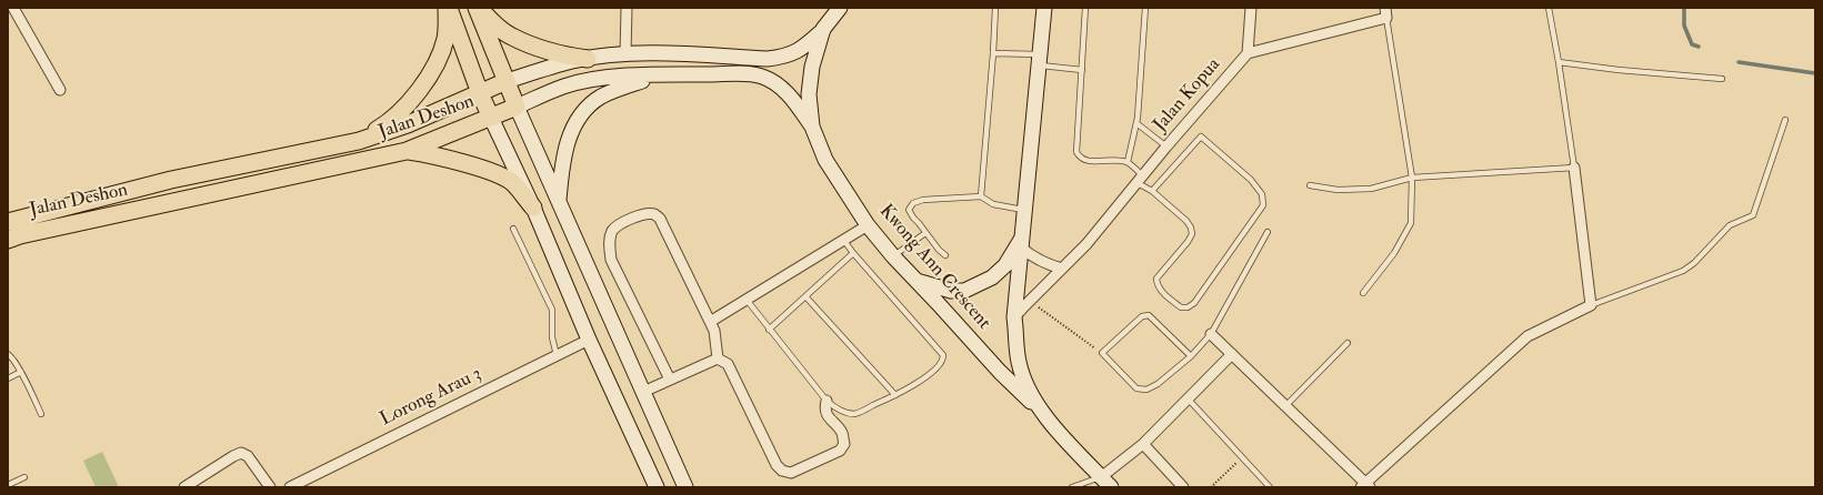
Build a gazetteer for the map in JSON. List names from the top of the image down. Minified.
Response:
{"streets":{"main road":["Jalan Deshon","Kwong Ann Crescent"],"street":["Jalan Kopua","Lorong Arau 3"]},"crossings":[["Jalan Deshon","Kwong Ann Crescent"]]}
